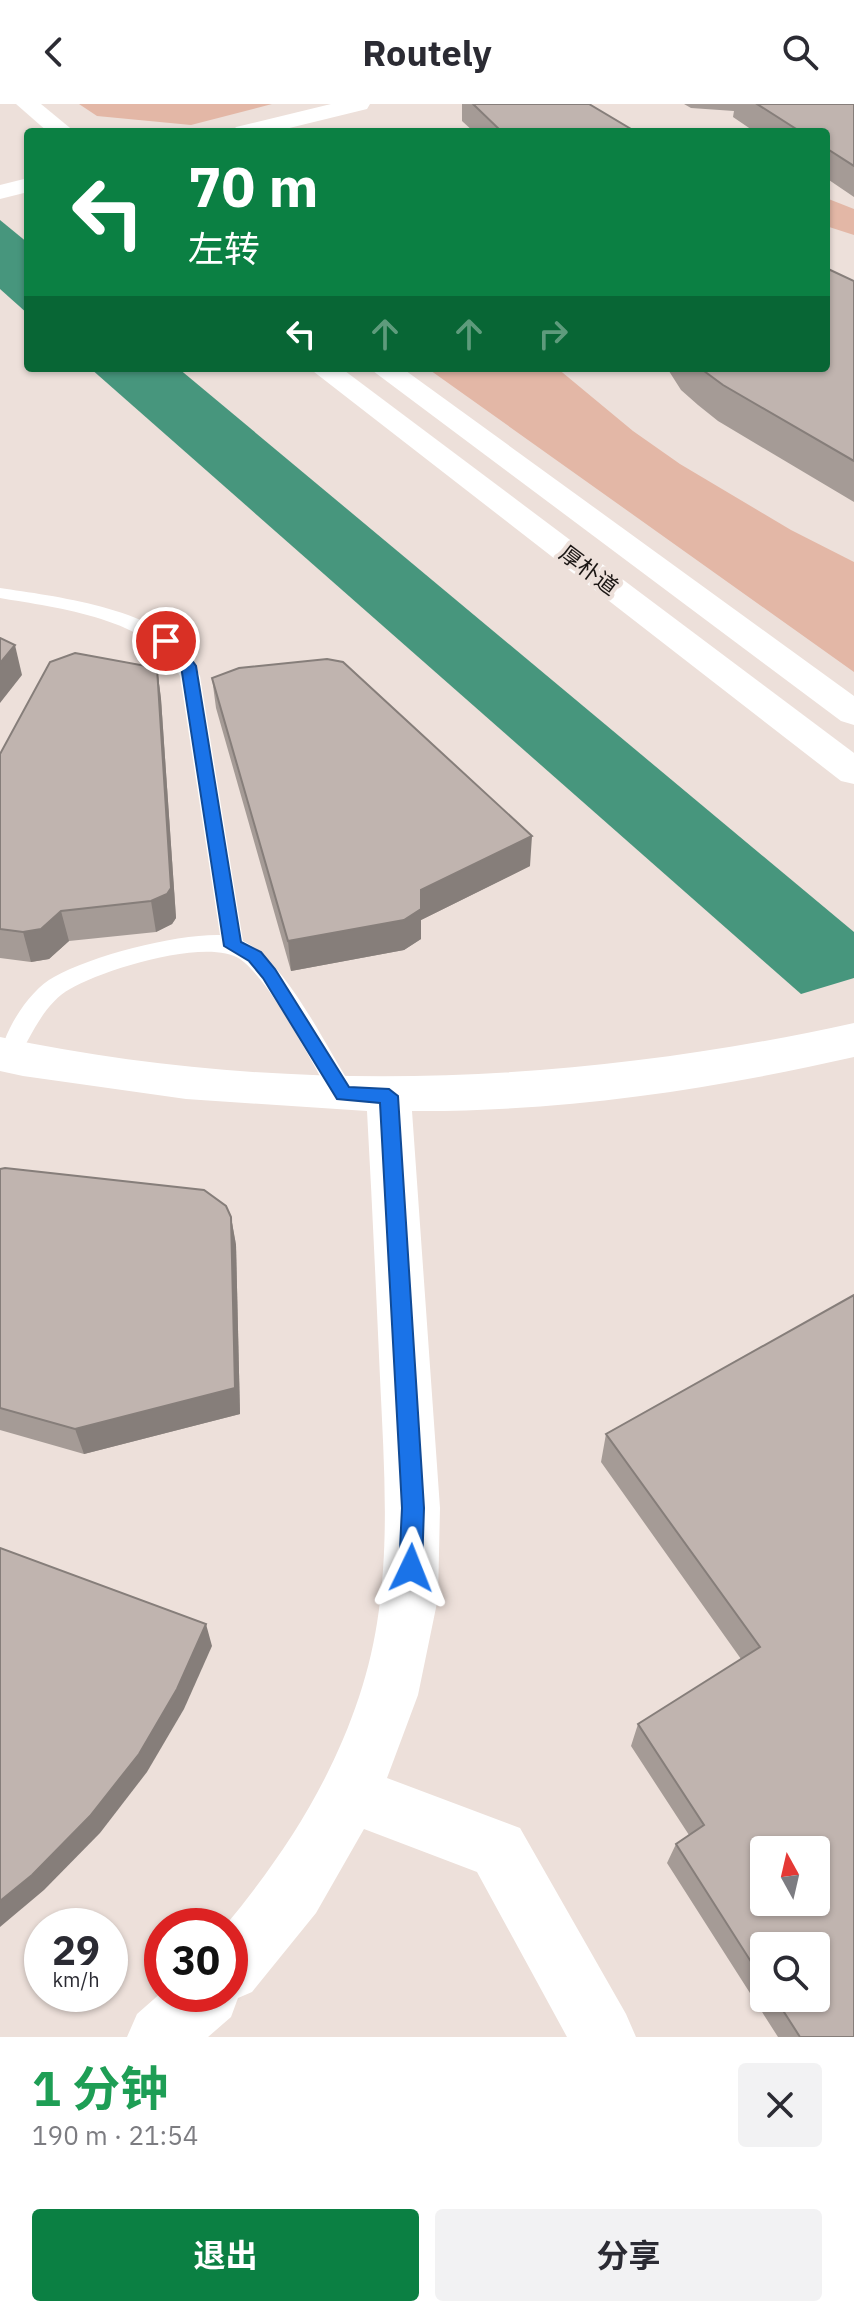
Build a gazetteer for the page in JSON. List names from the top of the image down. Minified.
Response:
{"streets":{"main road":["厚朴道"]},"north":"top","page":{"header":"Routely","turn":["70 m","左转"],"speed":"29 km/h","limit":"30","heading":["1 分钟","190 m · 21:54"],"buttons":["退出","分享"]}}
